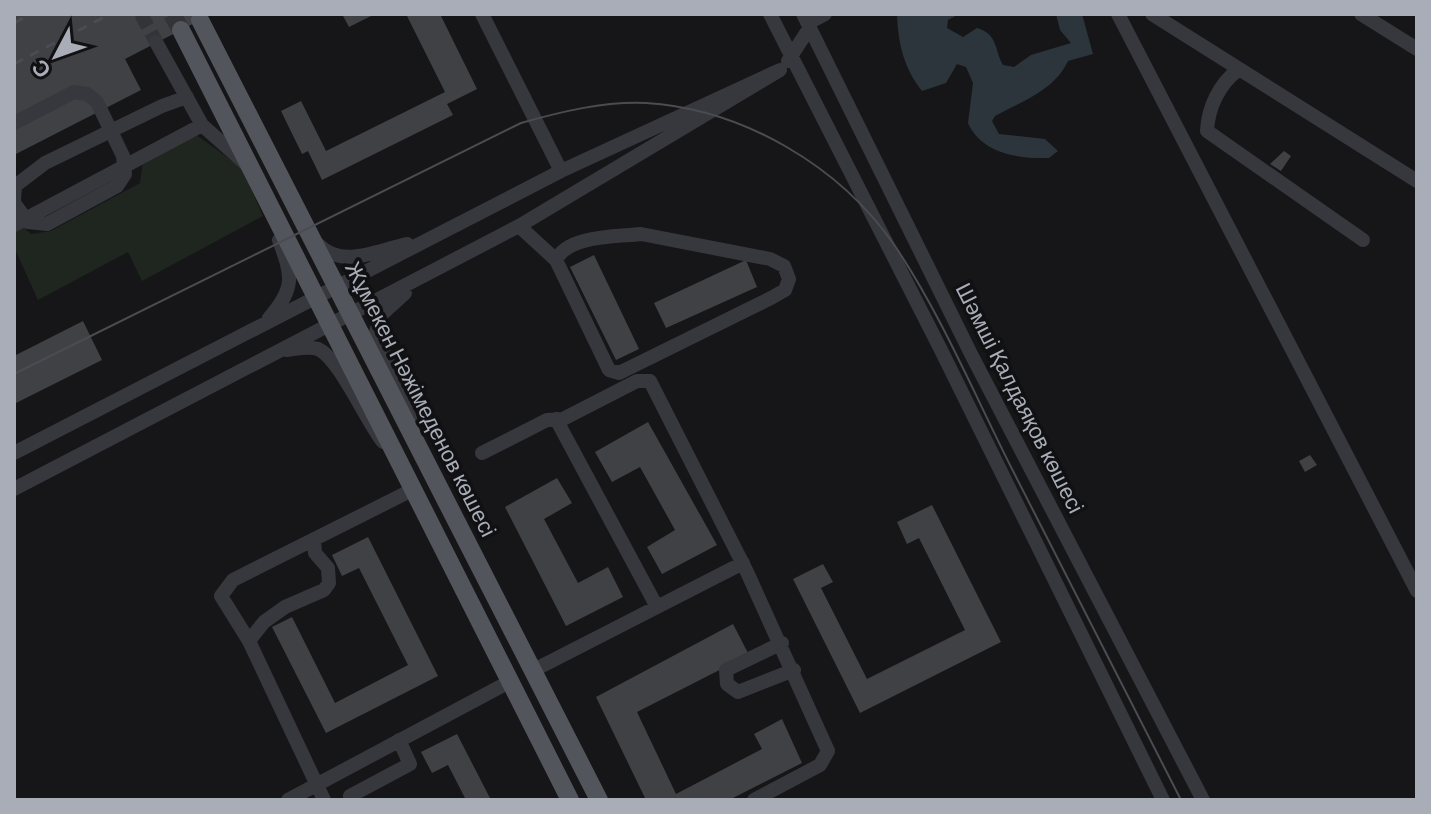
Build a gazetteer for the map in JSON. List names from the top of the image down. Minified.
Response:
{"streets":{"main road":["Жұмекен Нәжімеденов көшесі"],"street":["Шәмші Қалдаяқов көшесі"]},"north":"bottom left"}
